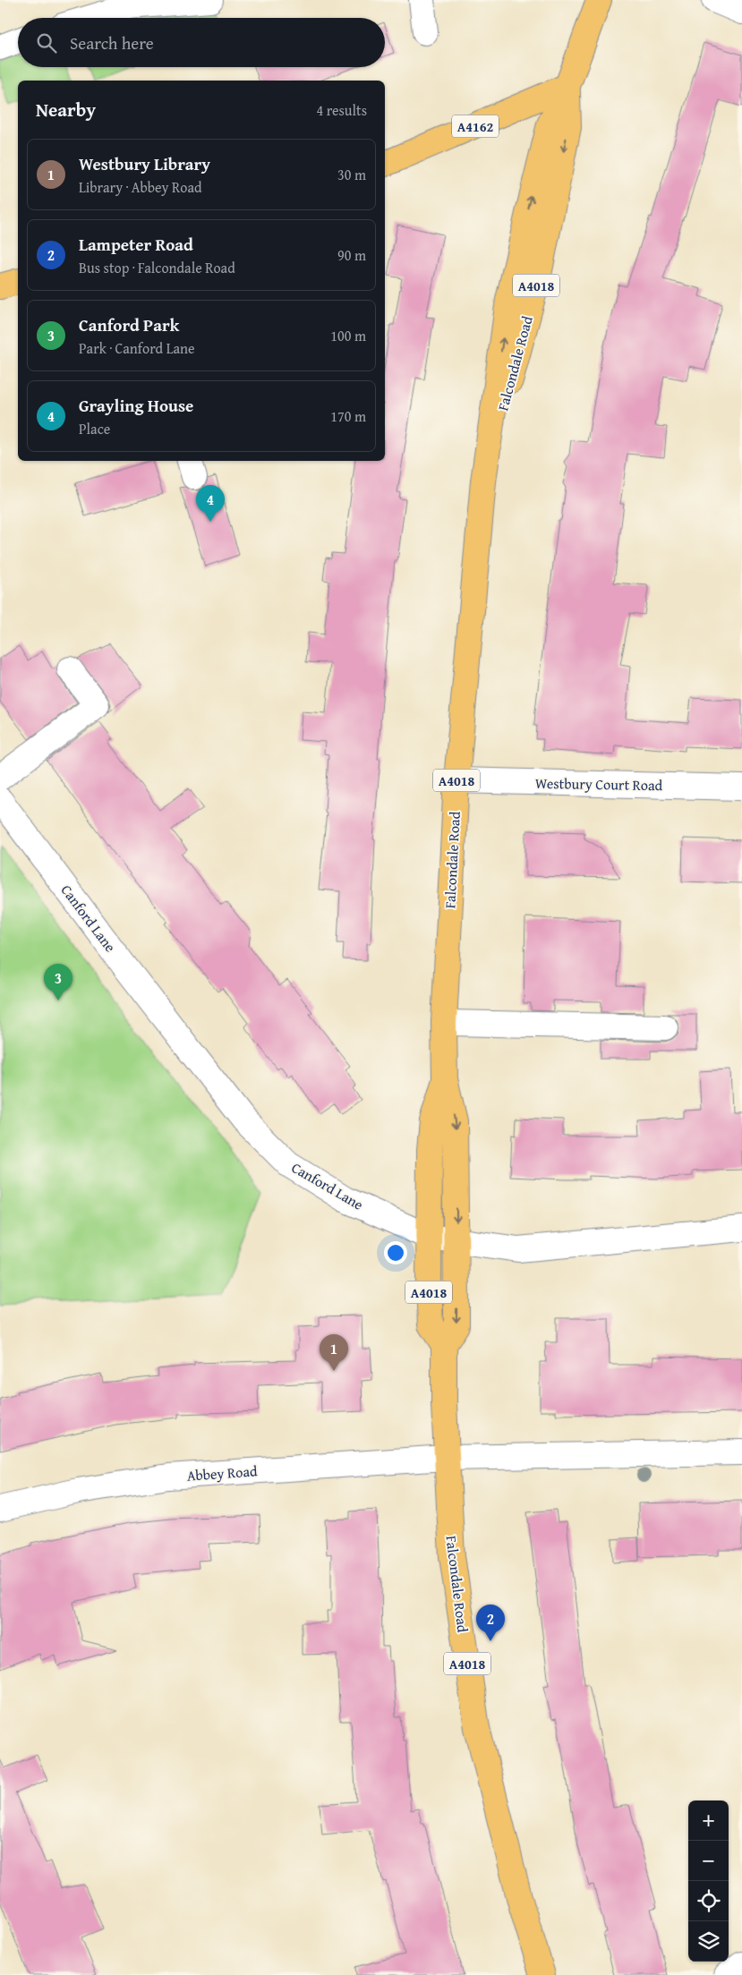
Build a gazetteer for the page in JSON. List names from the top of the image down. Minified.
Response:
{"streets":{"main road":["A4162","A4018","Falcondale Road"],"street":["Westbury Court Road","Canford Lane","Abbey Road"]},"crossings":[["A4162","Falcondale Road"],["Falcondale Road","Westbury Court Road"],["Falcondale Road","Canford Lane"],["Falcondale Road","Abbey Road"]],"page":{"search":"Search here","heading":["Nearby","4 results"],"list":[{"mark":"1","name":"Westbury Library","note":"Library · Abbey Road","value":"30 m"},{"mark":"2","name":"Lampeter Road","note":"Bus stop · Falcondale Road","value":"90 m"},{"mark":"3","name":"Canford Park","note":"Park · Canford Lane","value":"100 m"},{"mark":"4","name":"Grayling House","note":"Place","value":"170 m"}],"pins":["4","3","1","2"],"map_buttons":["+","−"]}}
